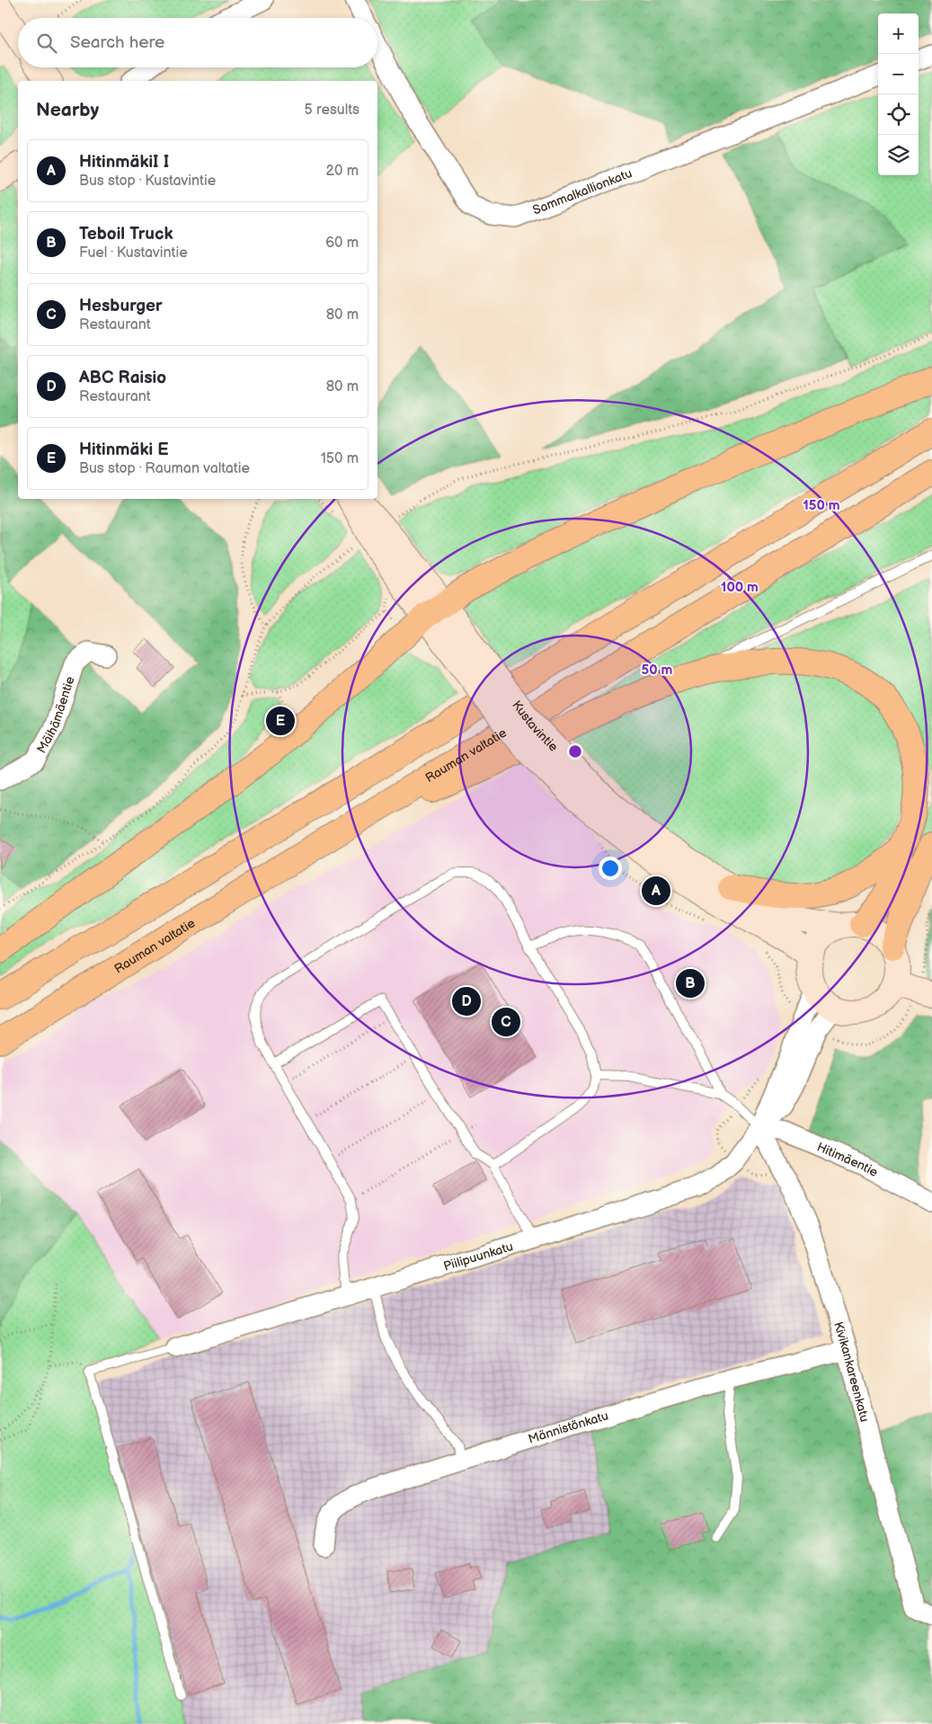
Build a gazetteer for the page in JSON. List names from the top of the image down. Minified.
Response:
{"streets":{"highway":["Rauman valtatie"],"main road":["Kustavintie"],"street":["Sammalkallionkatu","Mäihämäentie","Hitimäentie","Piilipuunkatu","Kivikankareenkatu","Männistönkatu"]},"crossings":[["Hitimäentie","Piilipuunkatu"],["Hitimäentie","Kivikankareenkatu"],["Piilipuunkatu","Kivikankareenkatu"],["Kivikankareenkatu","Männistönkatu"]],"page":{"map_buttons":["+","−"],"search":"Search here","heading":["Nearby","5 results"],"list":[{"mark":"A","name":"HitinmäkiI I","note":"Bus stop · Kustavintie","value":"20 m"},{"mark":"B","name":"Teboil Truck","note":"Fuel · Kustavintie","value":"60 m"},{"mark":"C","name":"Hesburger","note":"Restaurant","value":"80 m"},{"mark":"D","name":"ABC Raisio","note":"Restaurant","value":"80 m"},{"mark":"E","name":"Hitinmäki E","note":"Bus stop · Rauman valtatie","value":"150 m"}],"pins":["E","A","B","D","C"]},"rings":["150 m","100 m","50 m"]}
